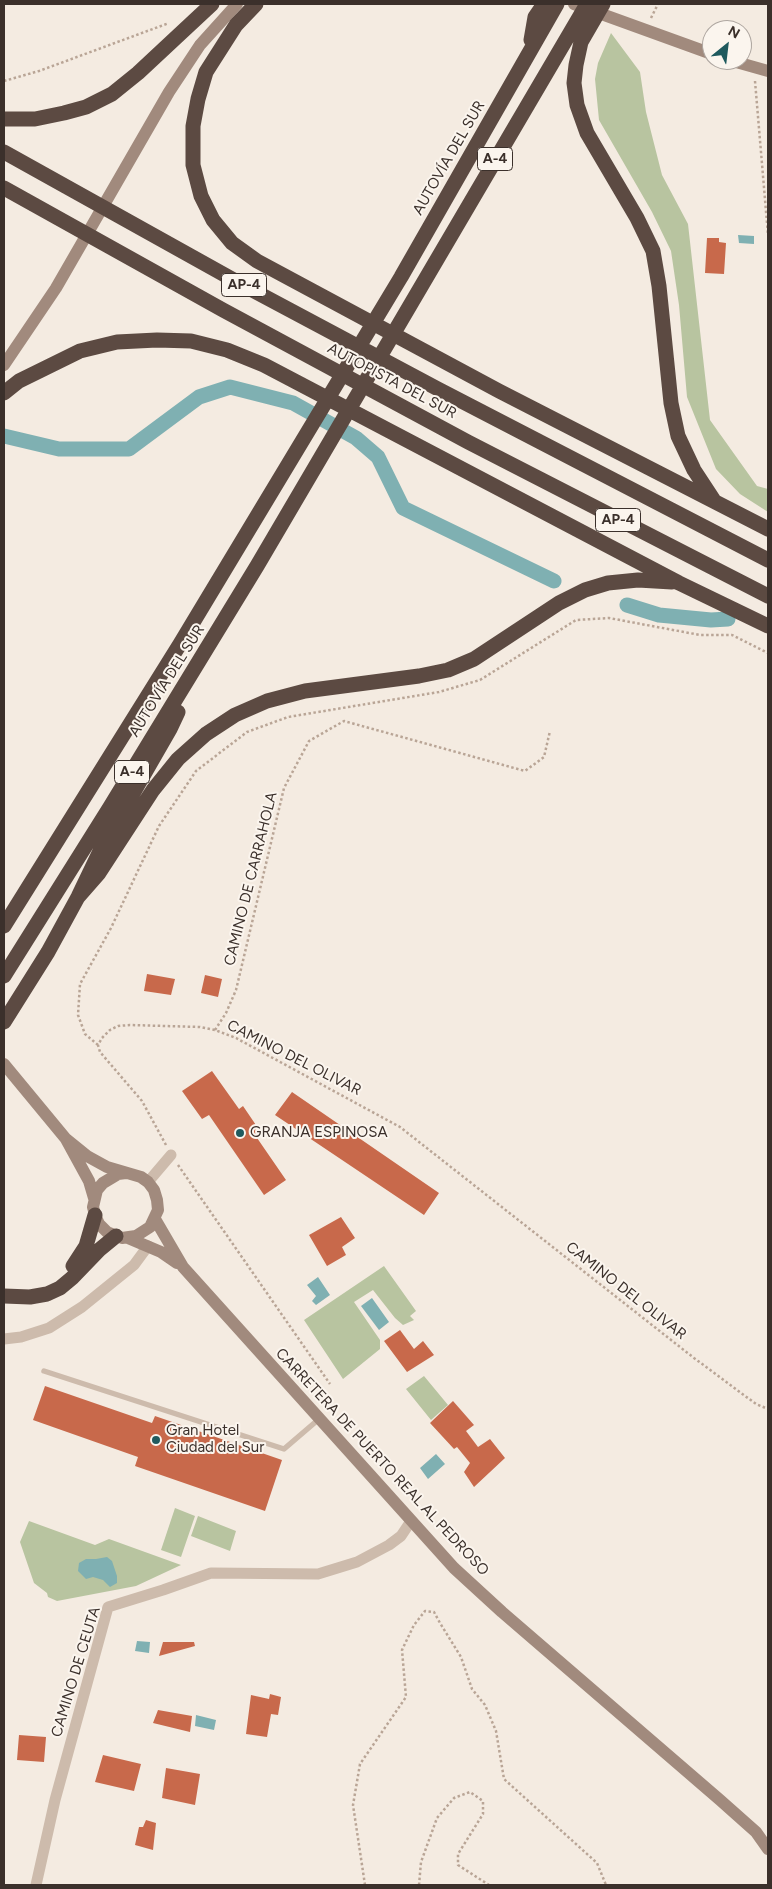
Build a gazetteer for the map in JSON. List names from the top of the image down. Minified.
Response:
{"streets":{"highway":["AUTOVÍA DEL SUR","A-4","AP-4","AUTOPISTA DEL SUR"],"main road":["CARRETERA DE PUERTO REAL AL PEDROSO"],"street":["CAMINO DE CEUTA"],"path":["CAMINO DE CARRAHOLA","CAMINO DEL OLIVAR"]},"crossings":[["AUTOVÍA DEL SUR","A-4"],["CAMINO DE CARRAHOLA","CAMINO DEL OLIVAR"],["CARRETERA DE PUERTO REAL AL PEDROSO","CAMINO DE CEUTA"]],"places":["GRANJA ESPINOSA","Gran Hotel Ciudad del Sur"],"north":"top right"}
